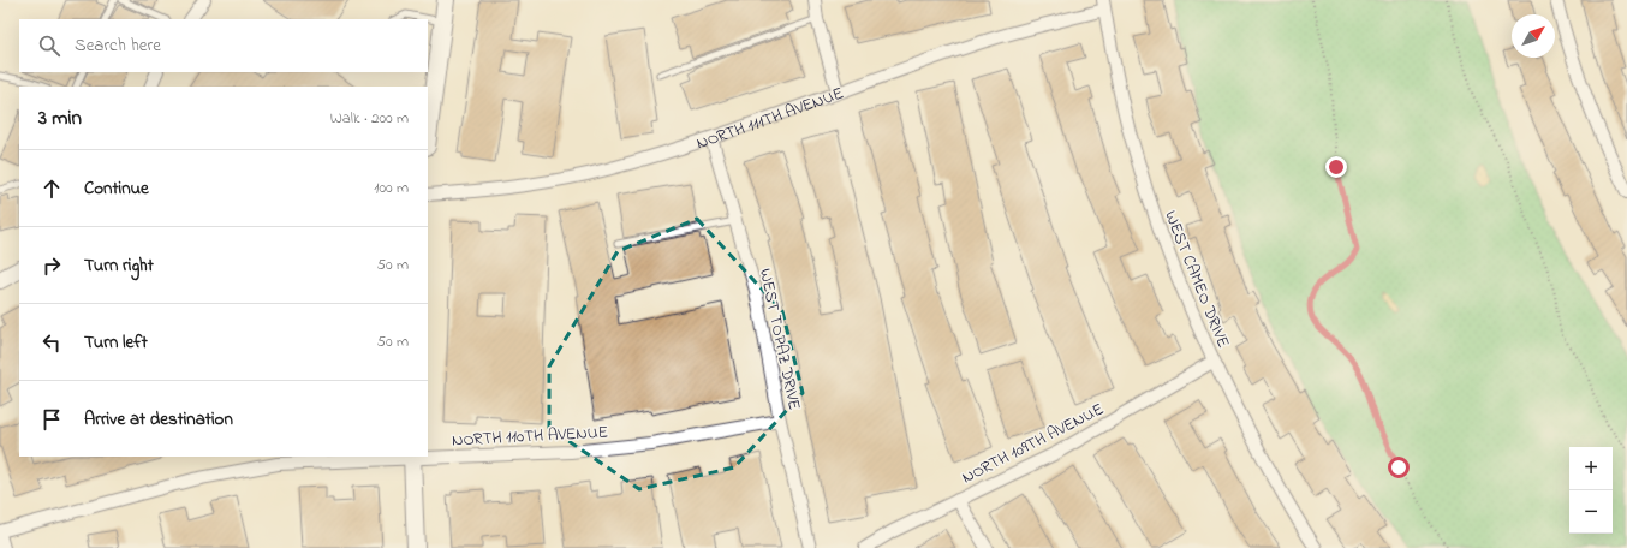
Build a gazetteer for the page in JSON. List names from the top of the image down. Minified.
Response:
{"streets":{"street":["NORTH 111TH AVENUE","WEST CAMEO DRIVE","WEST TOPAZ DRIVE","NORTH 110TH AVENUE","NORTH 109TH AVENUE"]},"crossings":[["NORTH 111TH AVENUE","WEST CAMEO DRIVE"],["NORTH 111TH AVENUE","WEST TOPAZ DRIVE"],["WEST CAMEO DRIVE","NORTH 109TH AVENUE"],["WEST TOPAZ DRIVE","NORTH 110TH AVENUE"]],"north":"top right","page":{"search":"Search here","heading":["3 min","Walk · 200 m"],"list":[["Continue","100 m"],["Turn right","50 m"],["Turn left","50 m"],"Arrive at destination"],"map_buttons":["+","−"]}}
